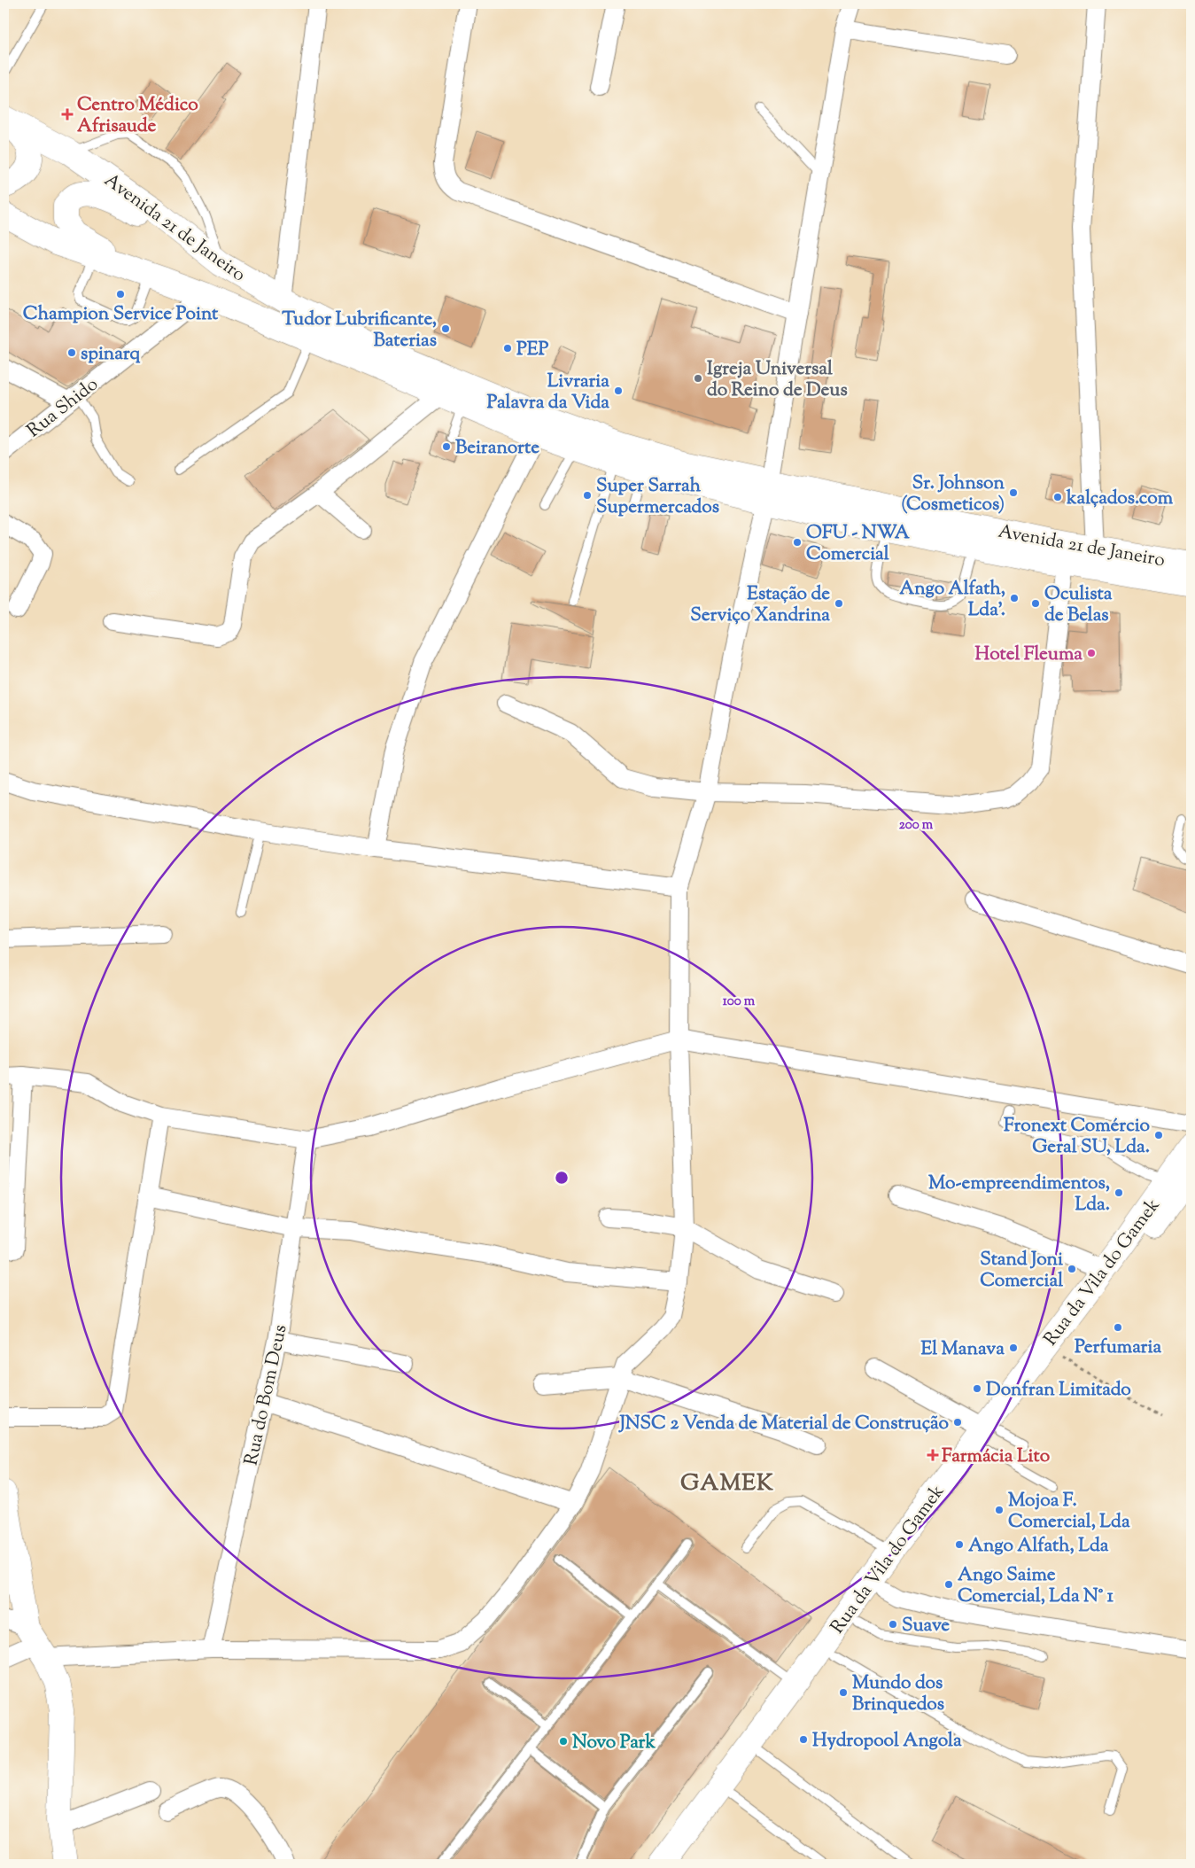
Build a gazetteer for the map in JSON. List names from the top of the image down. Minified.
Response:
{"streets":{"main road":["Avenida 21 de Janeiro","Rua da Vila do Gamek"],"street":["Rua Shido","Rua do Bom Deus"]},"crossings":[["Avenida 21 de Janeiro","Rua Shido"]],"districts":["GAMEK"],"places":{"health":["Centro Médico Afrisaude","Farmácia Lito"],"other":["Champion Service Point","Tudor Lubrificante, Baterias","PEP","spinarq","Igreja Universal do Reino de Deus","Livraria Palavra da Vida","Beiranorte","Sr. Johnson (Cosmeticos)","Super Sarrah Supermercados","kalçados.com","OFU - NWA Comercial","Ango Alfath, Lda'.","Estação de Serviço Xandrina","Oculista de Belas","Hotel Fleuma","Fronext Comércio Geral SU, Lda.","Mo-empreendimentos, Lda.","Stand Joni Comercial","Perfumaria","El Manava","Donfran Limitado","JNSC 2 Venda de Material de Construção","Mojoa F. Comercial, Lda","Ango Alfath, Lda","Ango Saime Comercial, Lda N° 1","Suave","Mundo dos Brinquedos","Hydropool Angola","Novo Park"]},"rings":["200 m","100 m"]}
